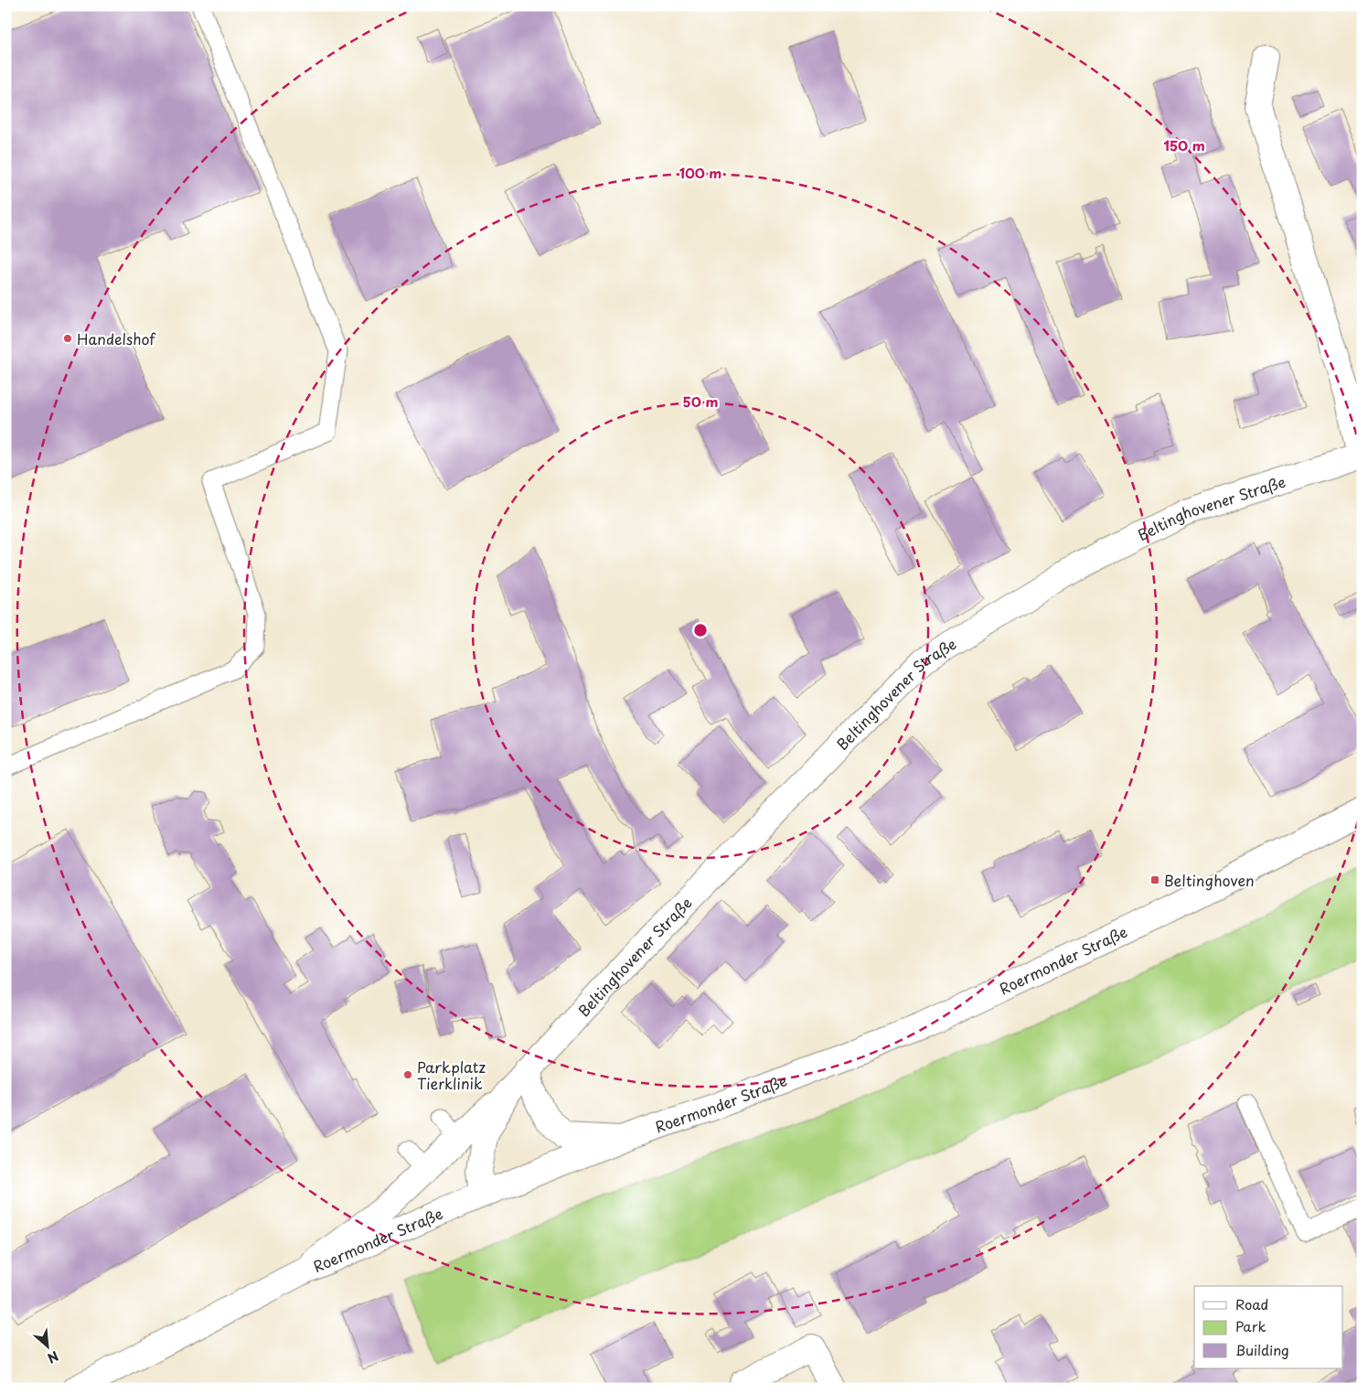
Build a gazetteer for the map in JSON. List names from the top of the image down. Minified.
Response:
{"streets":{"street":["Beltinghovener Straße","Roermonder Straße"]},"crossings":[["Beltinghovener Straße","Roermonder Straße"]],"places":{"other":["Handelshof","Parkplatz Tierklinik"],"transit":["Beltinghoven"]},"legend":["Road","Park","Building"],"north":"bottom right","rings":["150 m","100 m","50 m"]}
